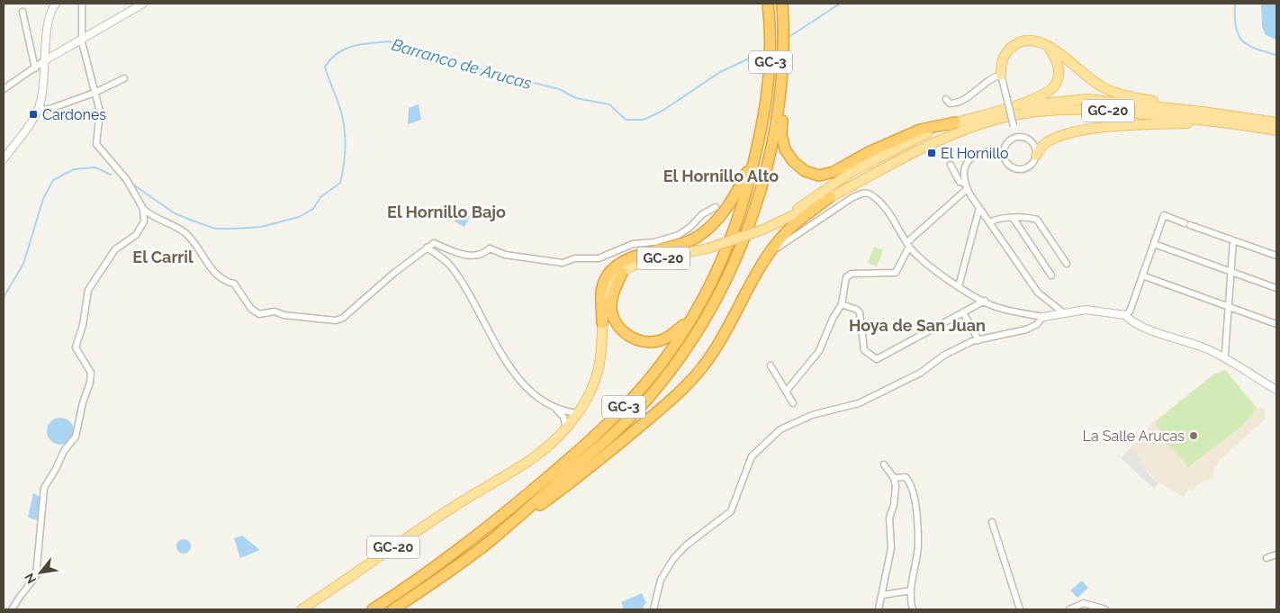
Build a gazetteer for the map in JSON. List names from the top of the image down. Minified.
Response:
{"streets":{"highway":["GC-3"],"main road":["GC-20"]},"districts":["El Hornillo Alto","El Hornillo Bajo","El Carril","Hoya de San Juan"],"water":["Barranco de Arucas"],"places":{"transit":["Cardones","El Hornillo"],"other":["La Salle Arucas"]},"north":"bottom left"}
